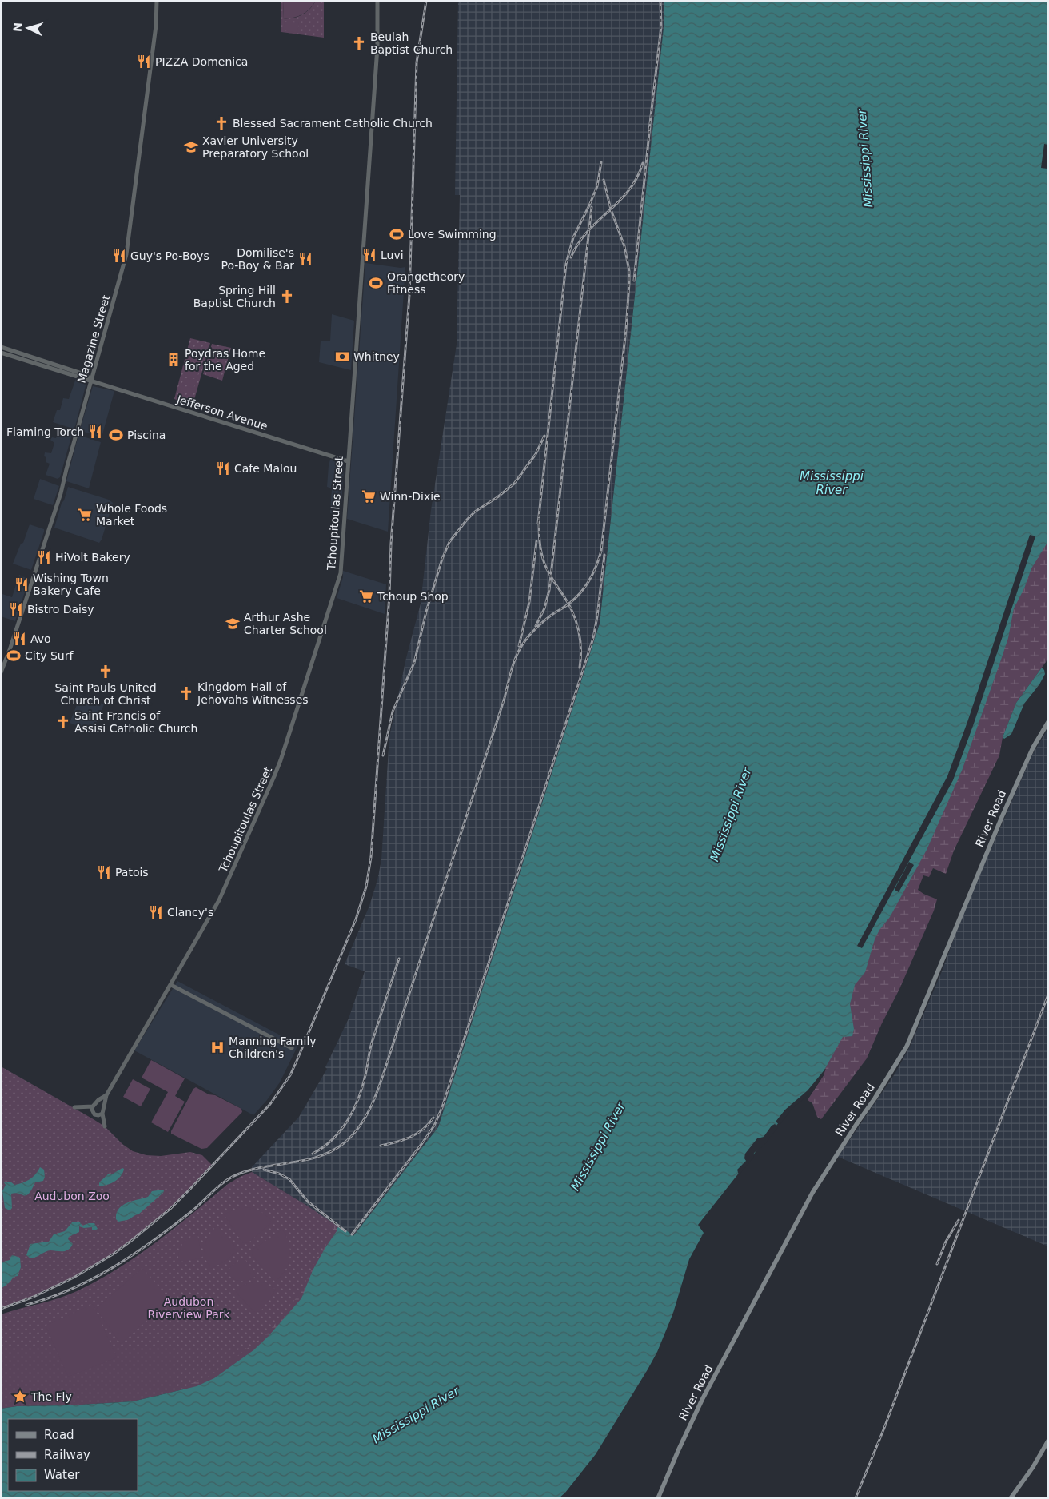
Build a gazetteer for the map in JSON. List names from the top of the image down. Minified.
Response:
{"streets":{"main road":["River Road"],"street":["Magazine Street","Jefferson Avenue","Tchoupitoulas Street"]},"crossings":[["Magazine Street","Jefferson Avenue"],["Jefferson Avenue","Tchoupitoulas Street"]],"water":["Mississippi River"],"parks":["Audubon Zoo","Audubon Riverview Park"],"places":{"church":["Beulah Baptist Church","Blessed Sacrament Catholic Church","Spring Hill Baptist Church","Saint Pauls United Church of Christ","Kingdom Hall of Jehovahs Witnesses","Saint Francis of Assisi Catholic Church"],"restaurant":["PIZZA Domenica","Luvi","Guy's Po-Boys","Domilise's Po-Boy & Bar","Flaming Torch","Cafe Malou","HiVolt Bakery","Wishing Town Bakery Cafe","Bistro Daisy","Avo","Patois","Clancy's"],"school or university":["Xavier University Preparatory School","Arthur Ashe Charter School"],"sports":["Love Swimming","Orangetheory Fitness","Piscina","City Surf"],"bank":["Whitney"],"building":["Poydras Home for the Aged"],"supermarket":["Winn-Dixie","Whole Foods Market","Tchoup Shop"],"hospital":["Manning Family Children's"],"place":["The Fly"]},"legend":["Road","Railway","Water"],"north":"left"}
